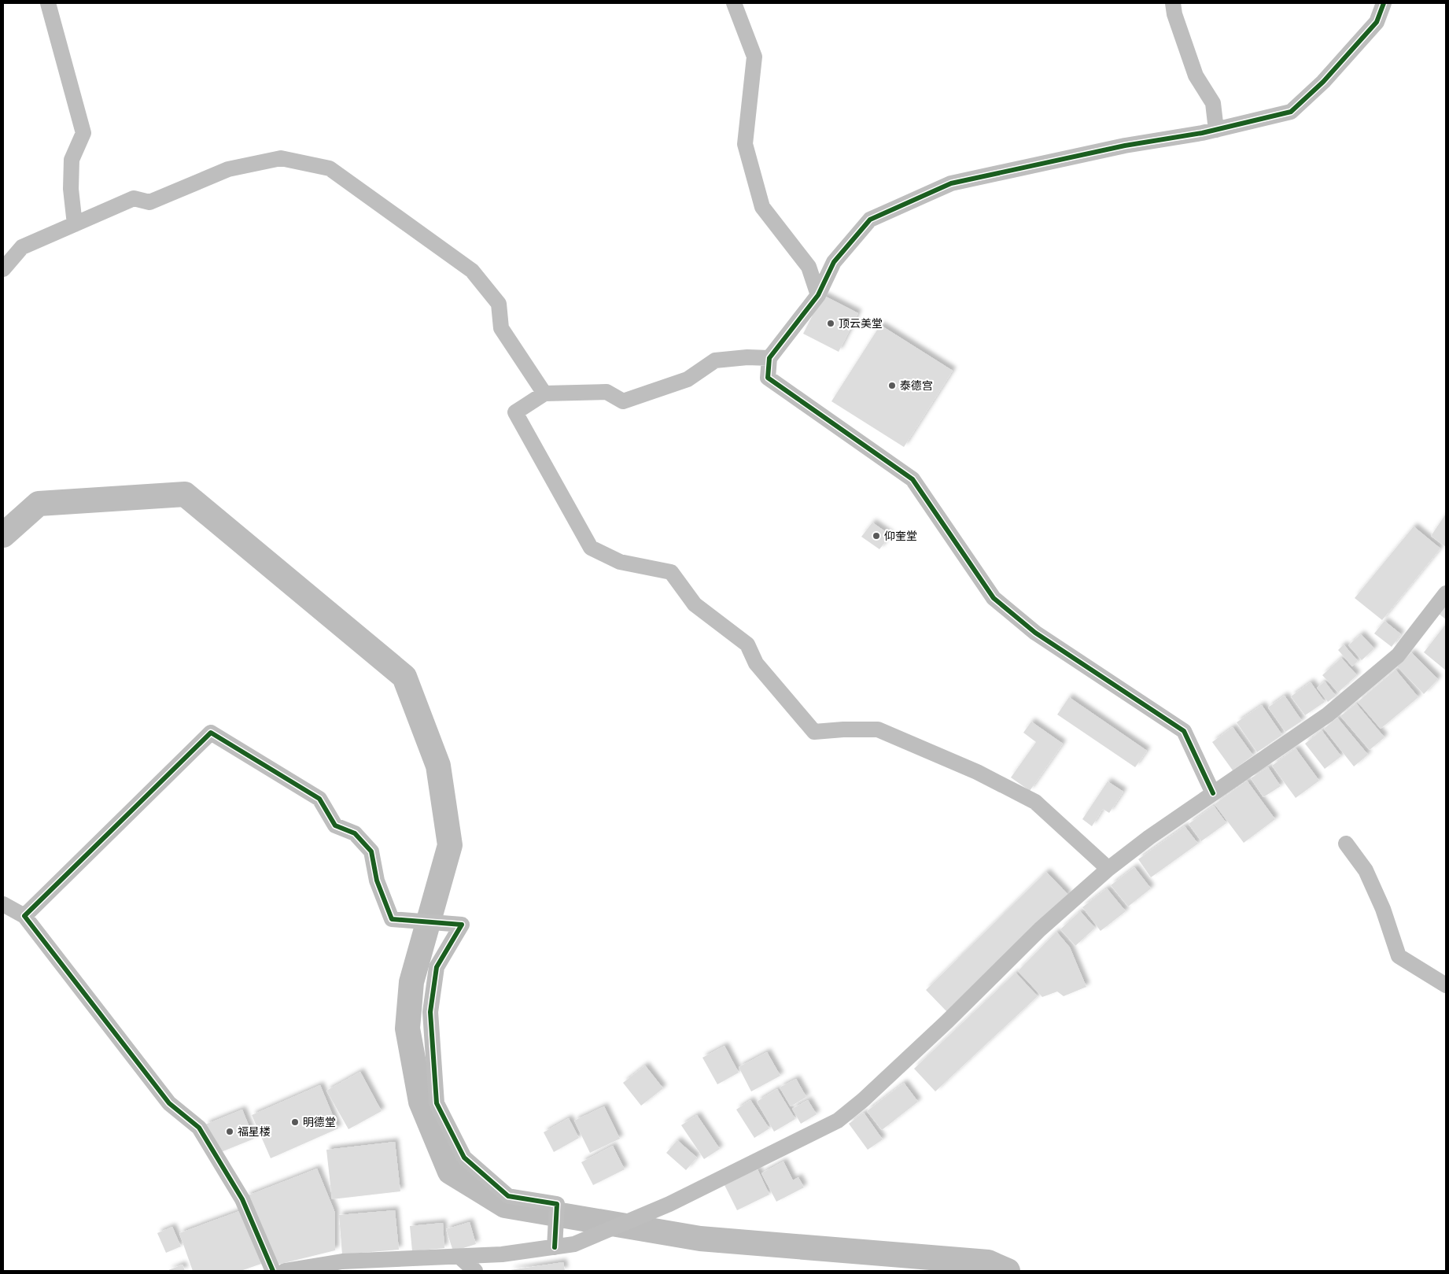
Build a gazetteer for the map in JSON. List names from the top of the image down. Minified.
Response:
{"places":["顶云美堂","泰德宫","仰奎堂","明德堂","福星楼"]}
